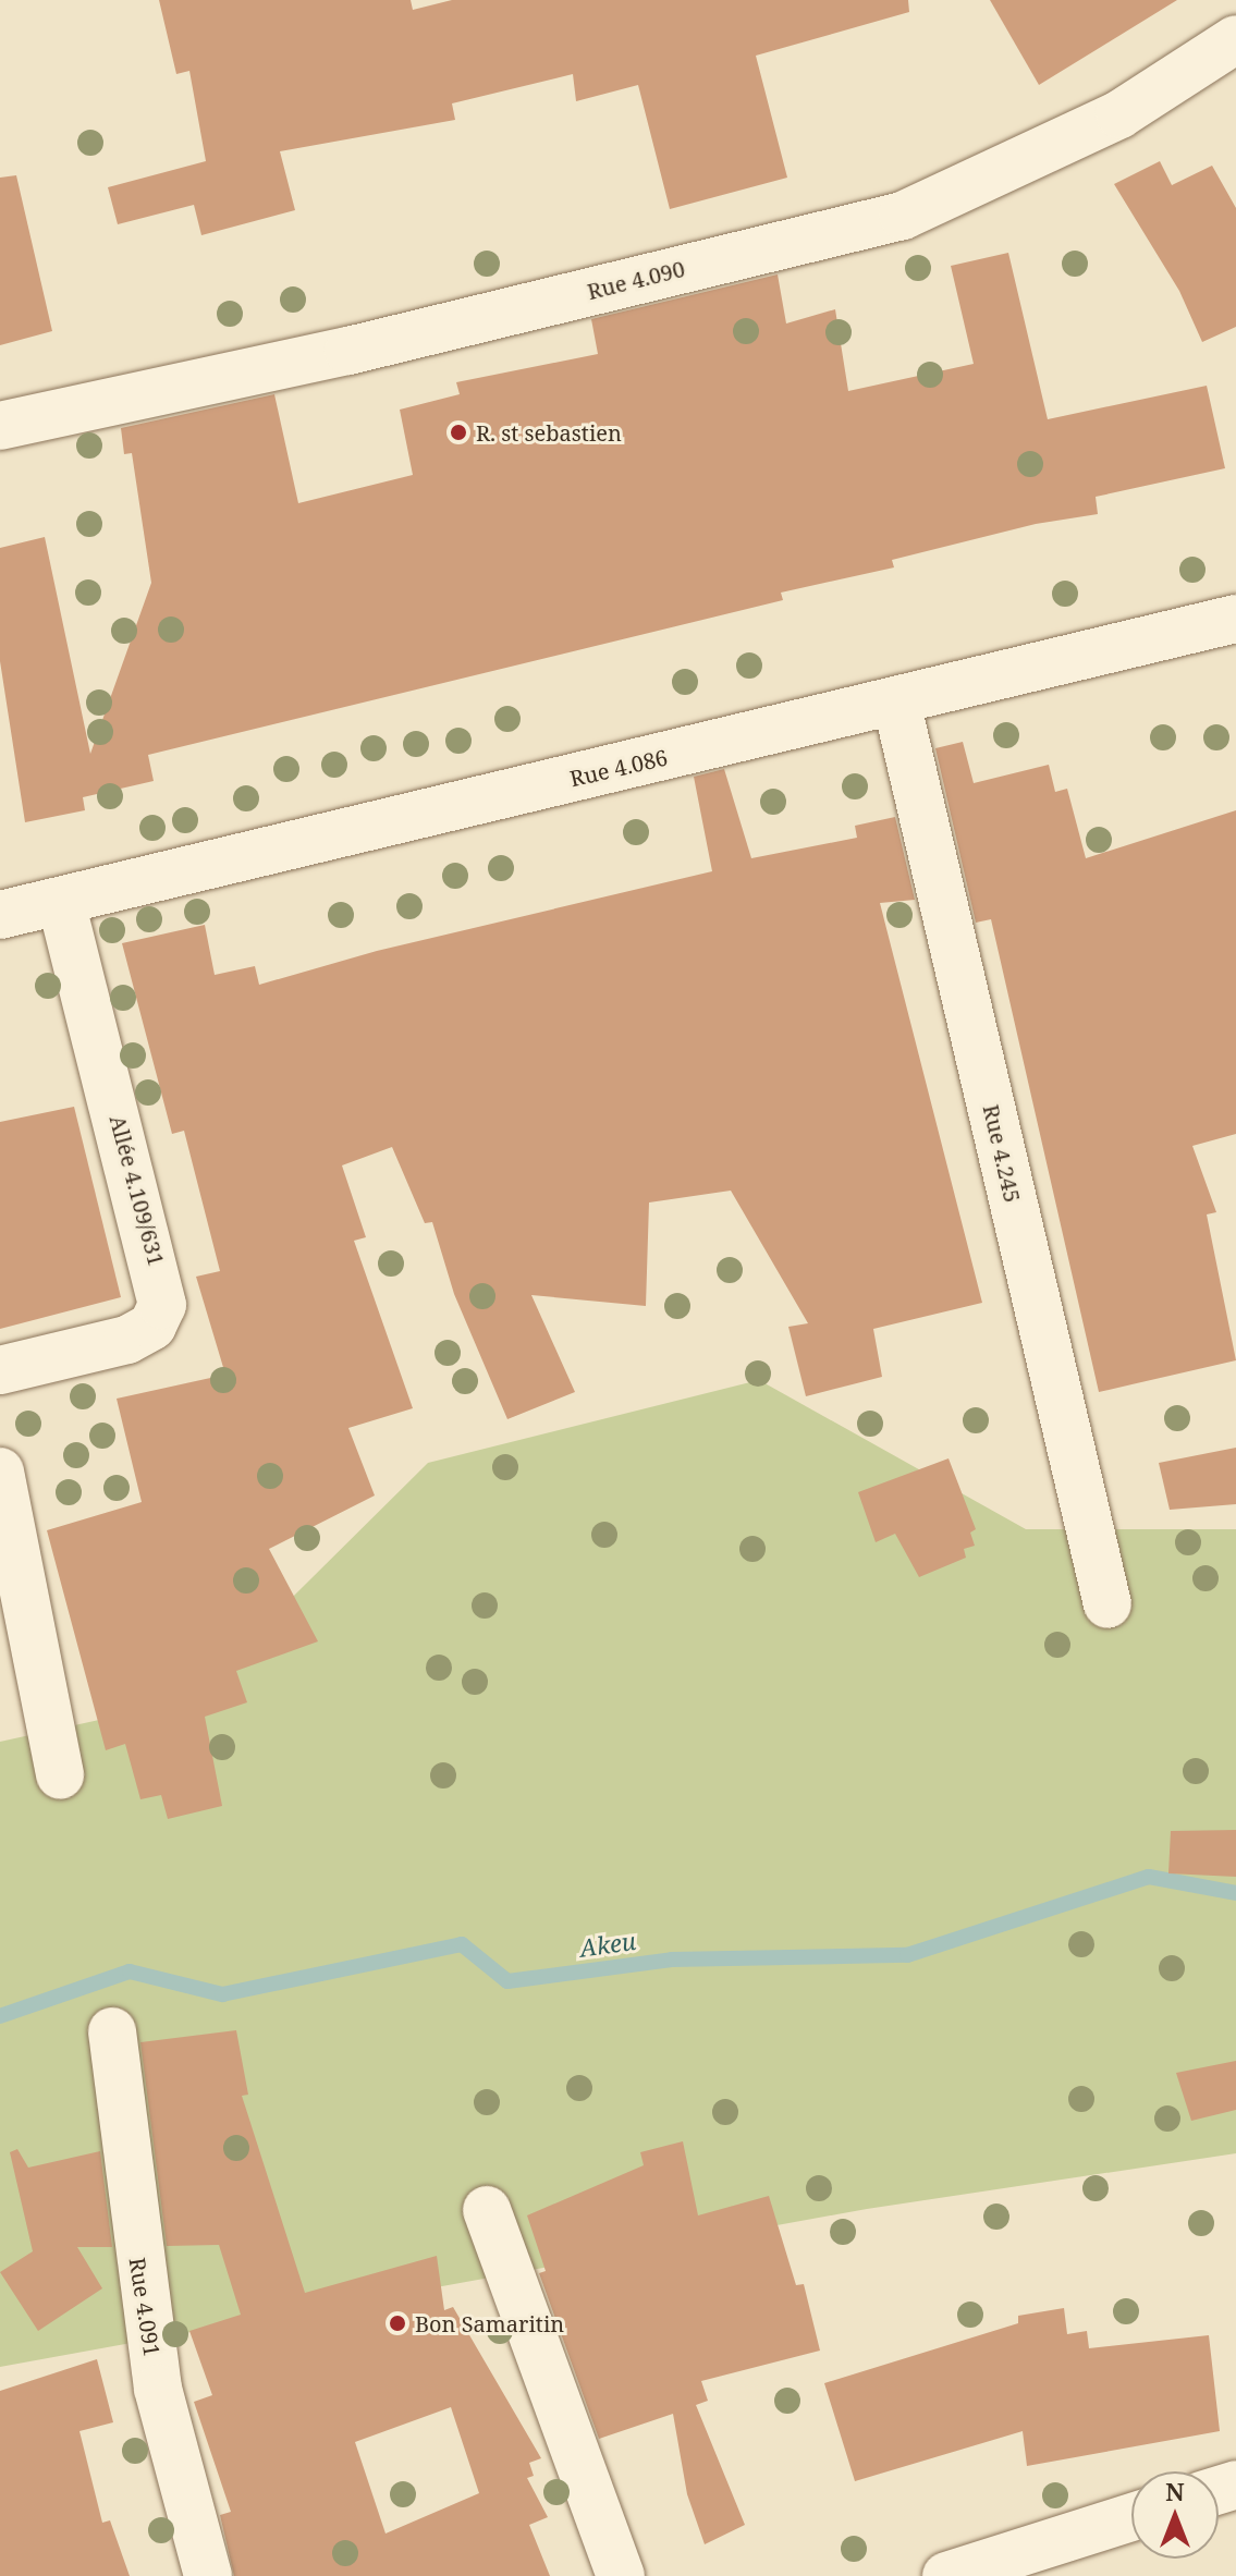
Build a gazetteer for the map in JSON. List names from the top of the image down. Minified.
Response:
{"streets":{"street":["Rue 4.090","Rue 4.086","Rue 4.245","Allée 4.109/631","Rue 4.091"]},"crossings":[["Rue 4.086","Rue 4.245"],["Rue 4.086","Allée 4.109/631"]],"water":["Akeu"],"places":["R. st sebastien","Bon Samaritin"],"north":"top"}
